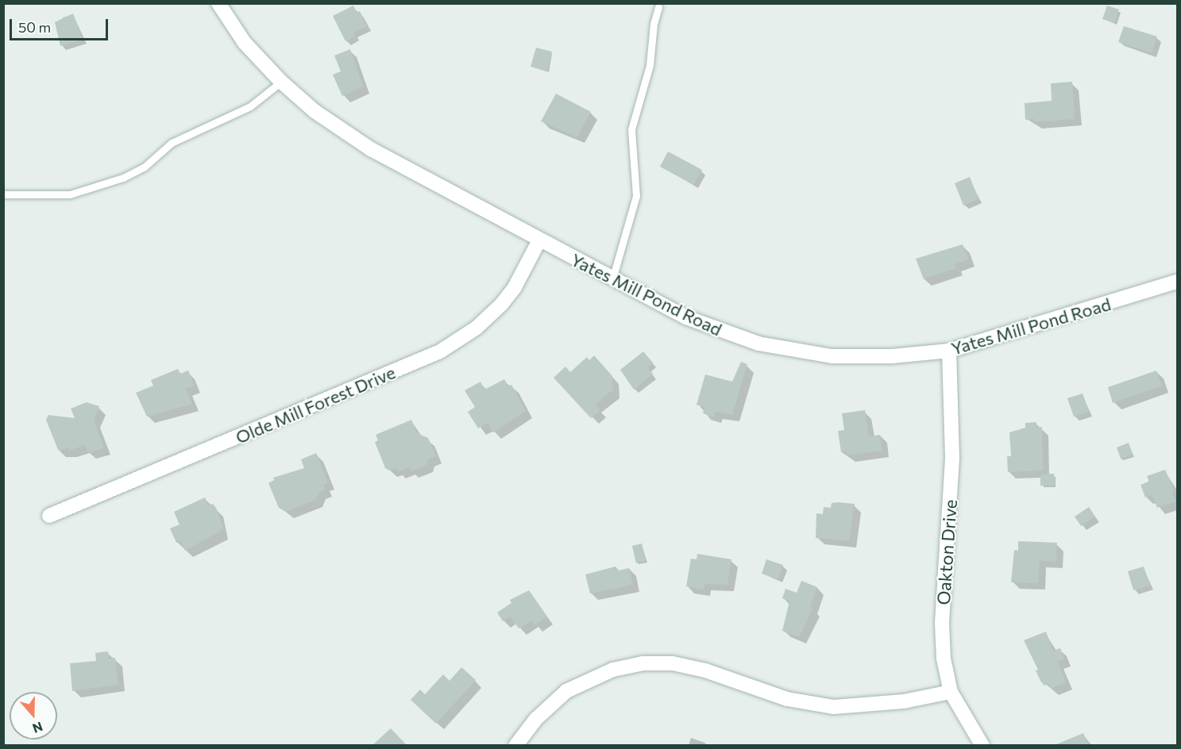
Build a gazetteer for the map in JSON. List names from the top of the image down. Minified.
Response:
{"streets":{"street":["Yates Mill Pond Road","Olde Mill Forest Drive","Oakton Drive"]},"crossings":[["Yates Mill Pond Road","Olde Mill Forest Drive"],["Yates Mill Pond Road","Oakton Drive"]],"scale_bar":"50 m","north":"bottom"}
